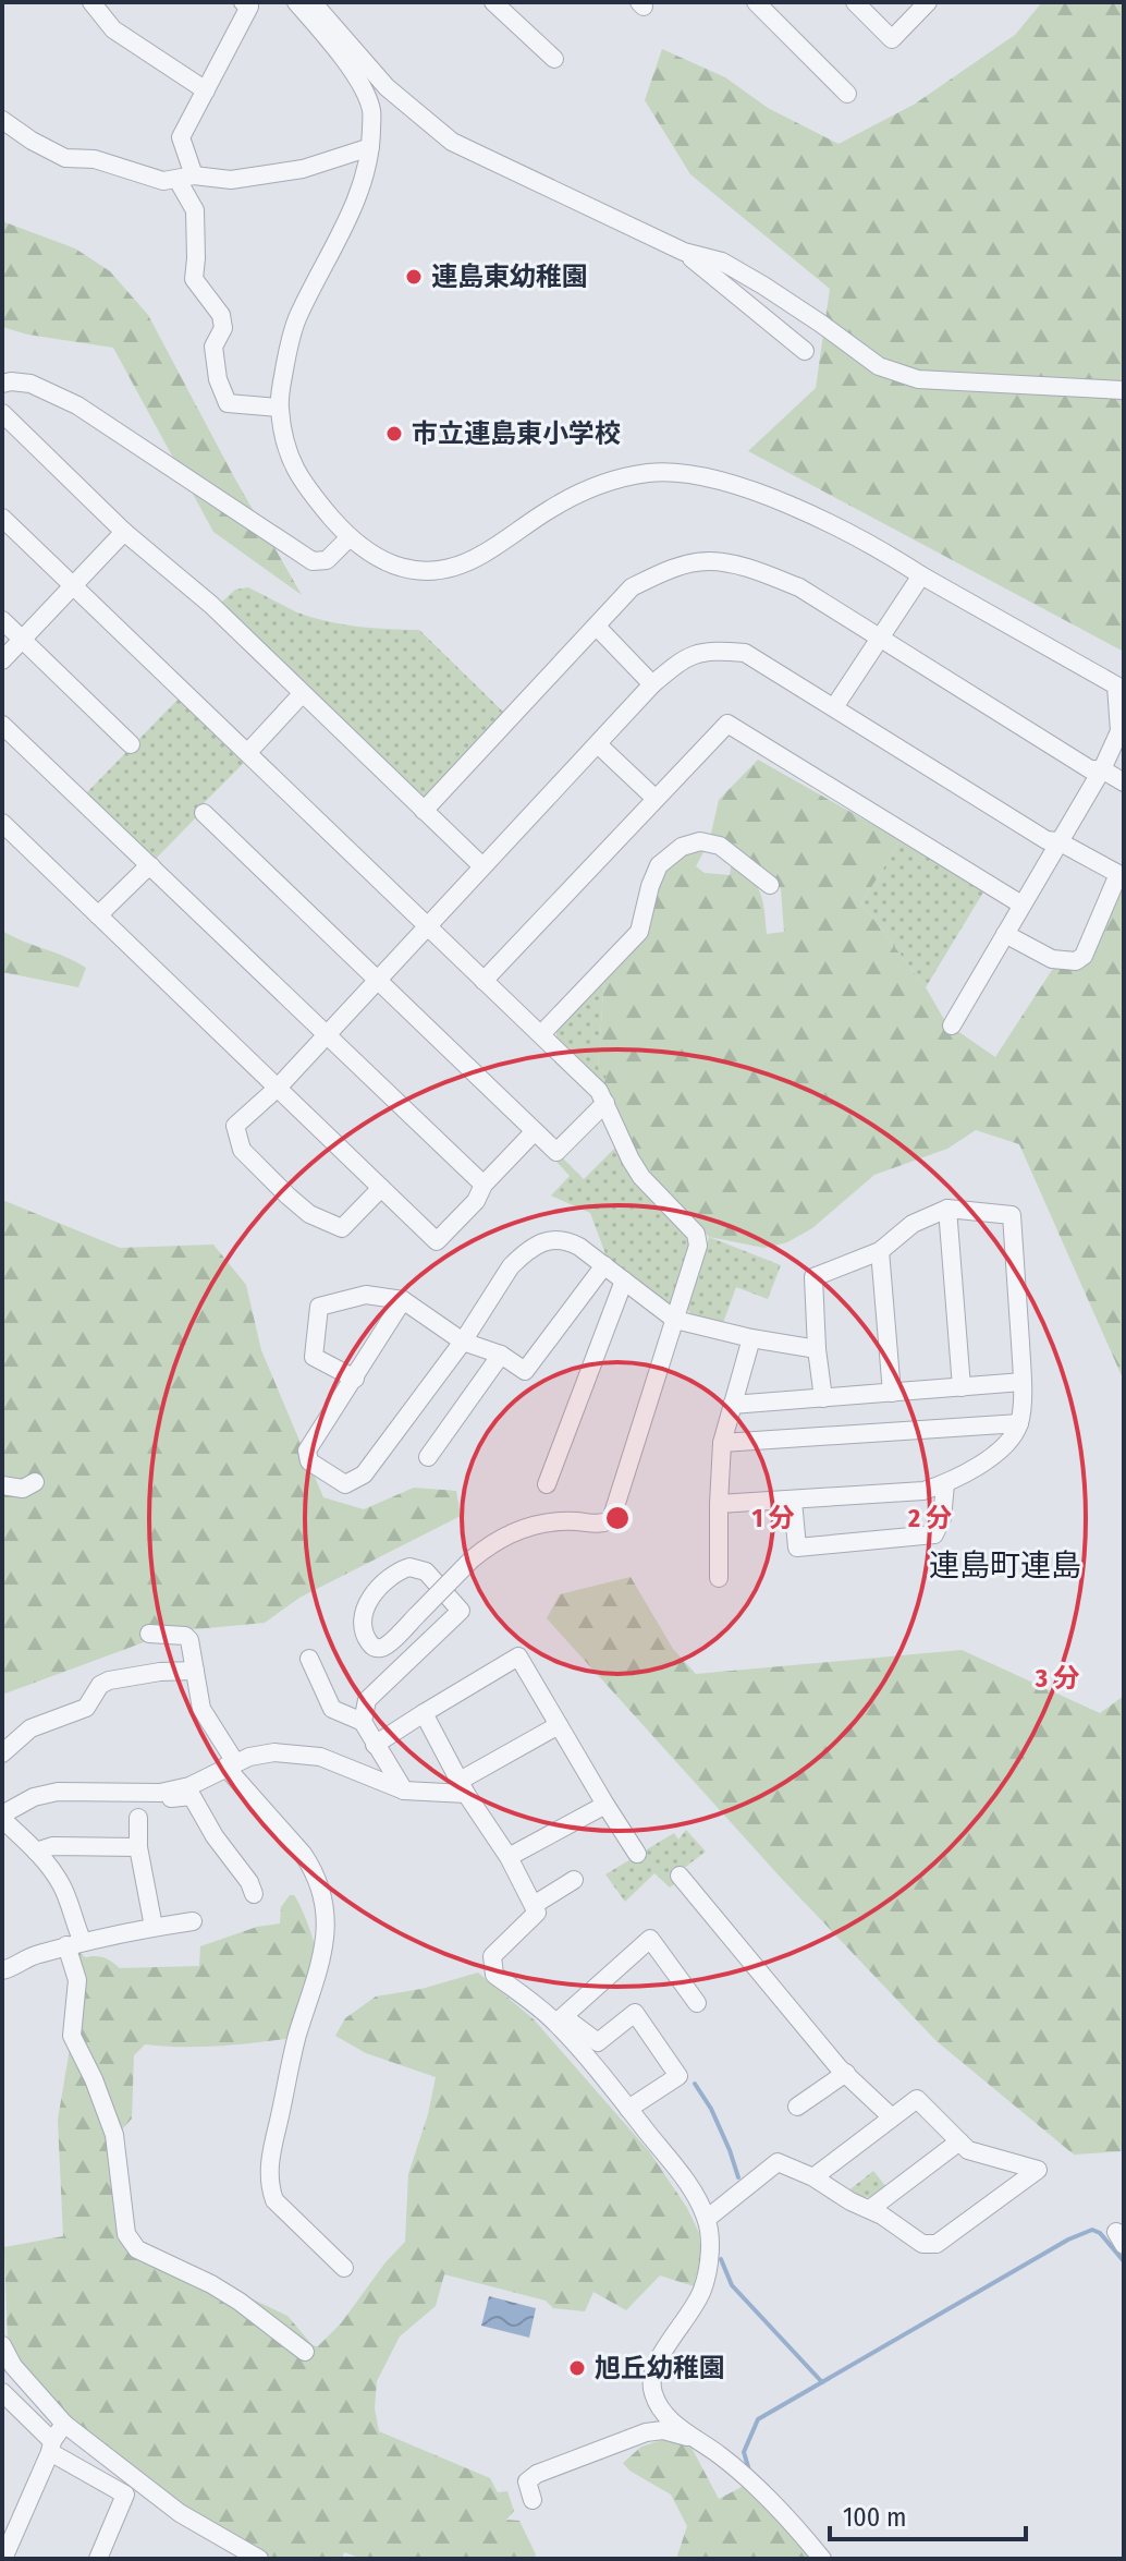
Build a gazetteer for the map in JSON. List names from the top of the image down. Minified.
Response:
{"districts":["連島町連島"],"places":["連島東幼稚園","市立連島東小学校","旭丘幼稚園"],"scale_bar":"100 m","rings":["1 分","2 分","3 分"]}
